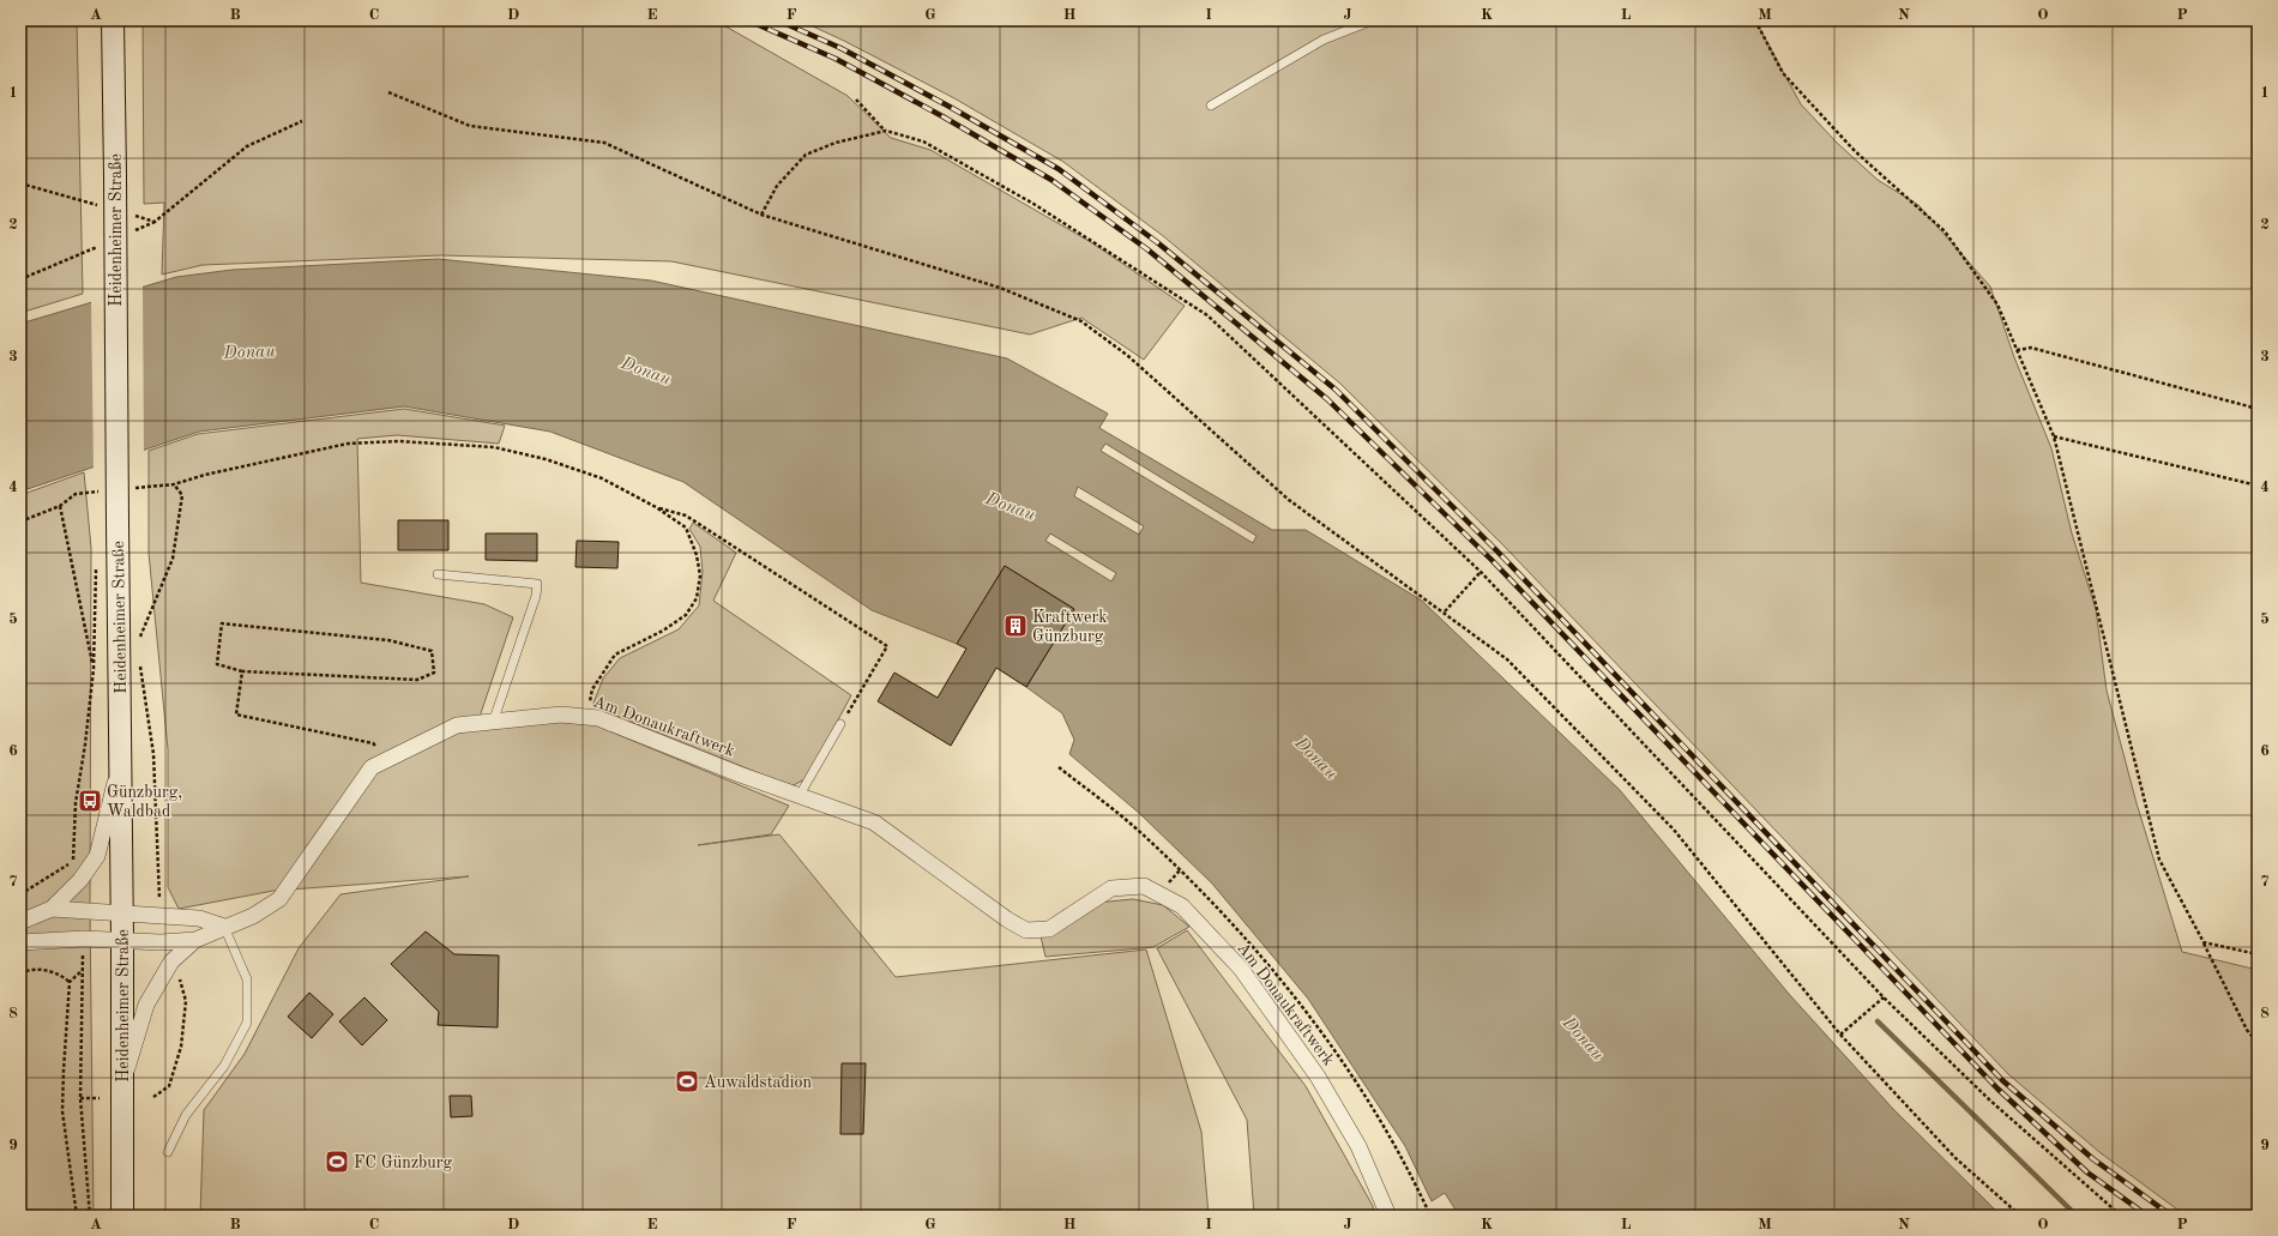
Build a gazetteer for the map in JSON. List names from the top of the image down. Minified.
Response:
{"streets":{"main road":["Heidenheimer Straße"],"street":["Am Donaukraftwerk"]},"crossings":[["Heidenheimer Straße","Am Donaukraftwerk"]],"water":["Donau"],"places":{"building":["Kraftwerk Günzburg"],"bus stop":["Günzburg, Waldbad"],"sports":["Auwaldstadion","FC Günzburg"]},"grid":{"columns":["A","B","C","D","E","F","G","H","I","J","K","L","M","N","O","P"],"rows":["1","2","3","4","5","6","7","8","9"]}}
